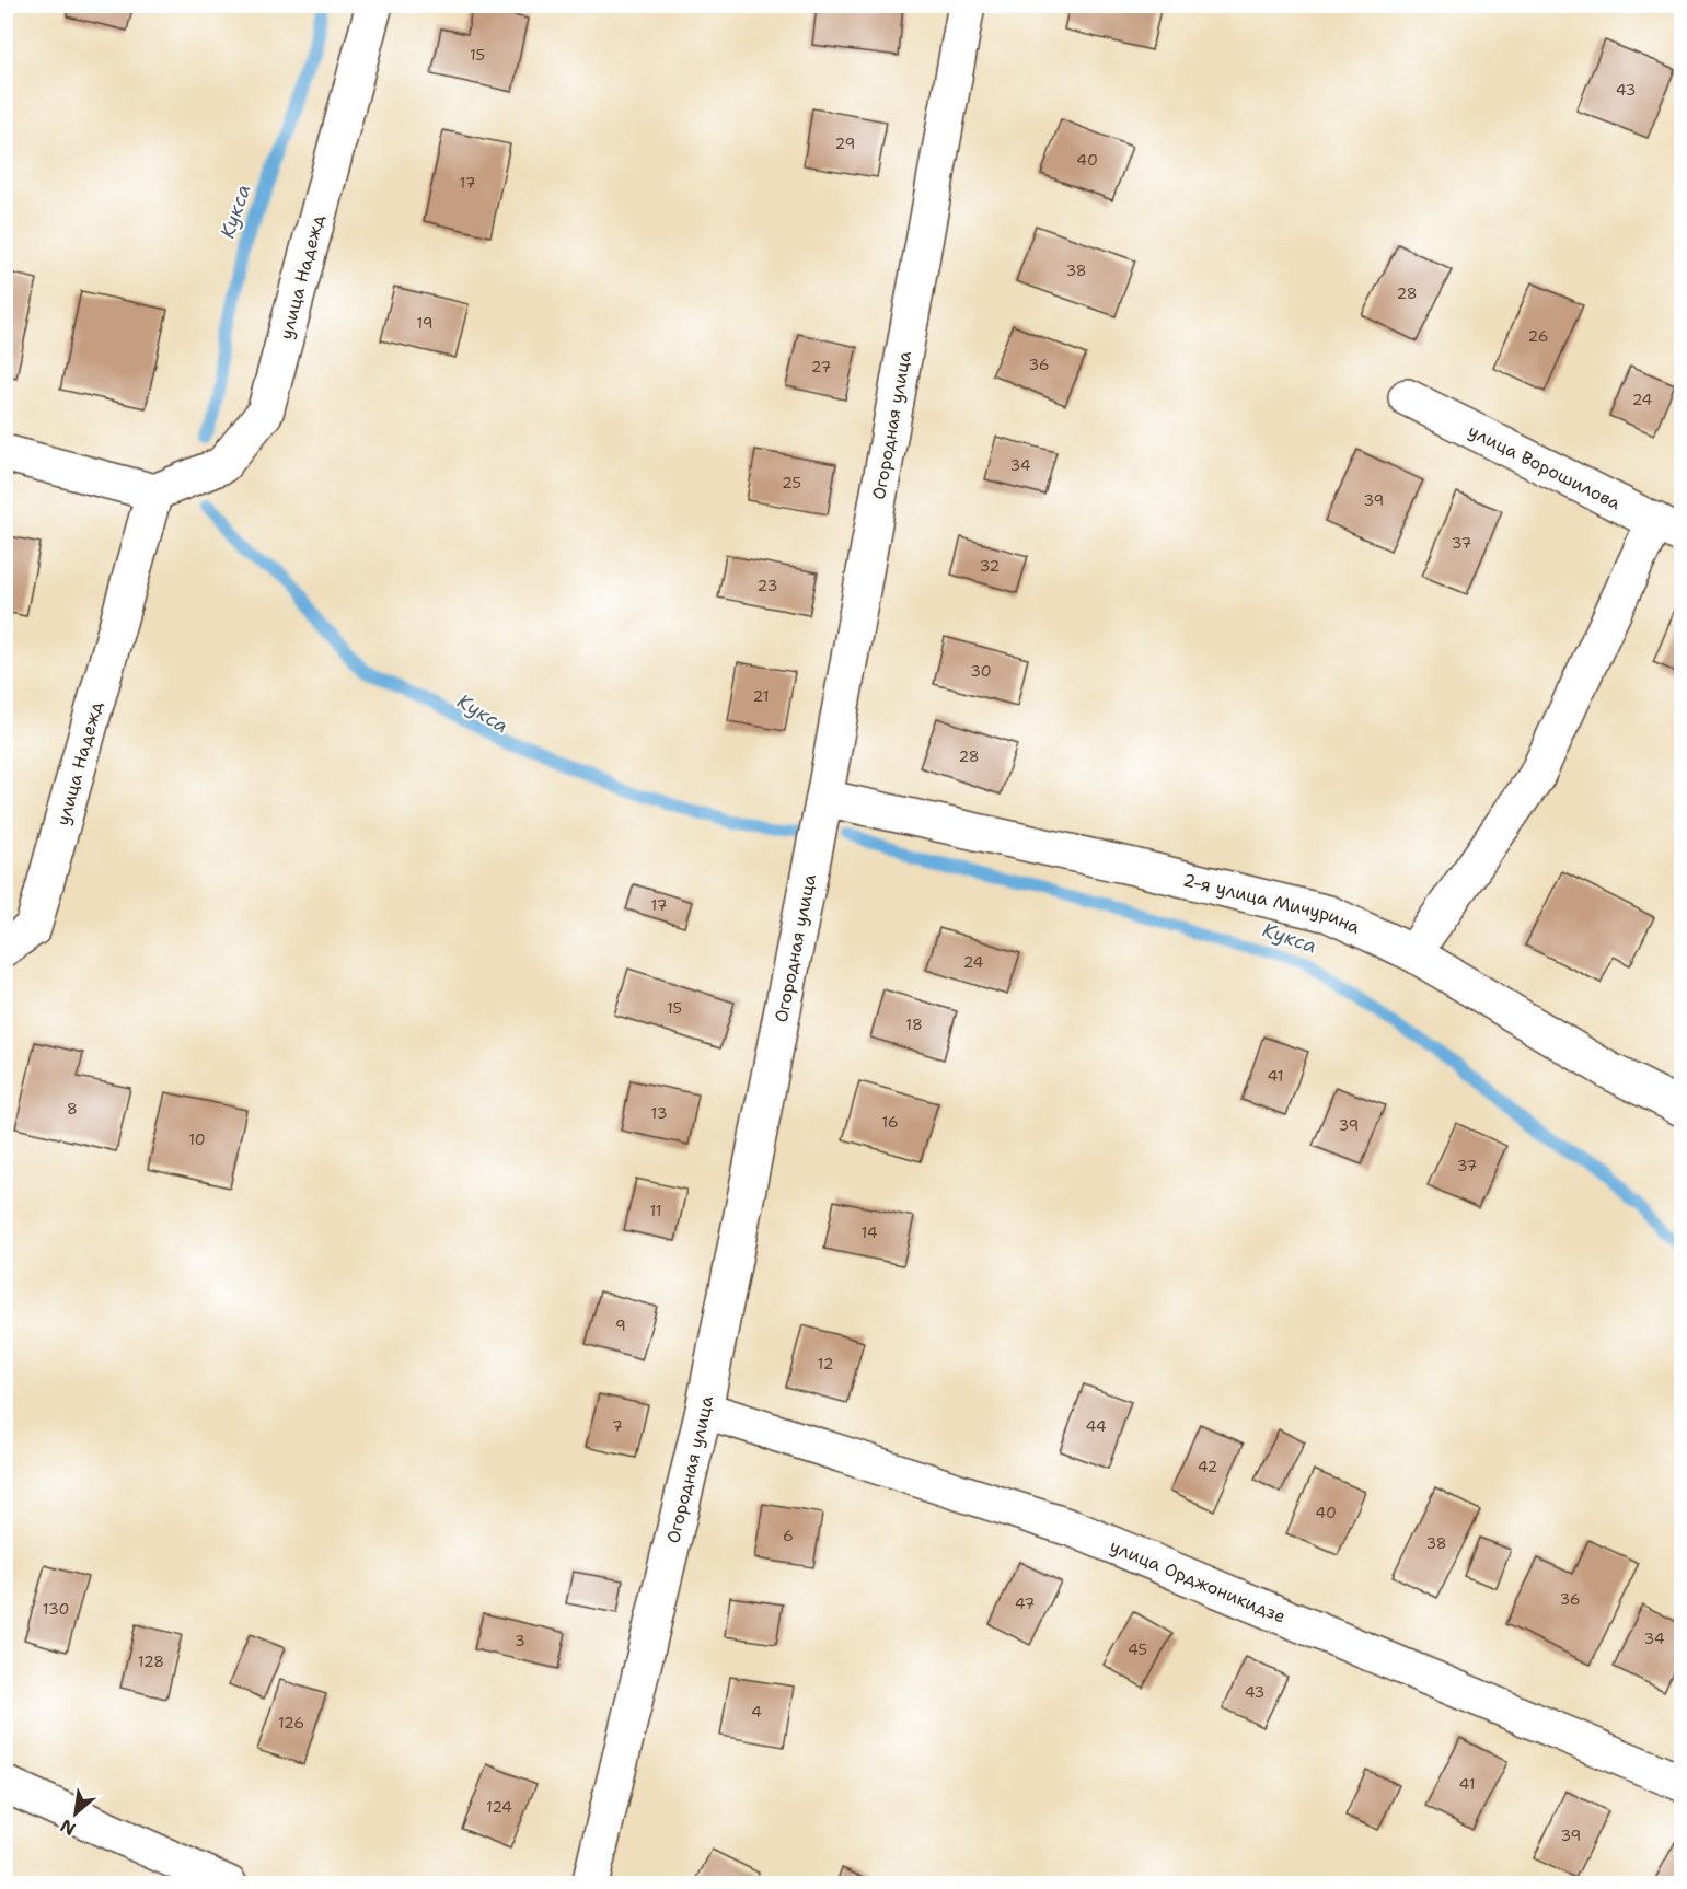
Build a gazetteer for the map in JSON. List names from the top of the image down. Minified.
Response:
{"streets":{"street":["улица Надежд","Огородная улица","улица Ворошилова","2-я улица Мичурина","улица Орджоникидзе"]},"crossings":[["Огородная улица","2-я улица Мичурина"],["Огородная улица","улица Орджоникидзе"]],"water":["Кукса"],"house_numbers":["15","43","29","40","17","38","28","19","26","36","27","24","34","25","39","37","32","23","30","21","28","17","24","15","18","41","8","13","16","39","10","37","11","14","9","12","7","44","42","40","6","38","36","47","130","34","3","45","128","43","4","126","41","124","39"],"north":"bottom left"}
